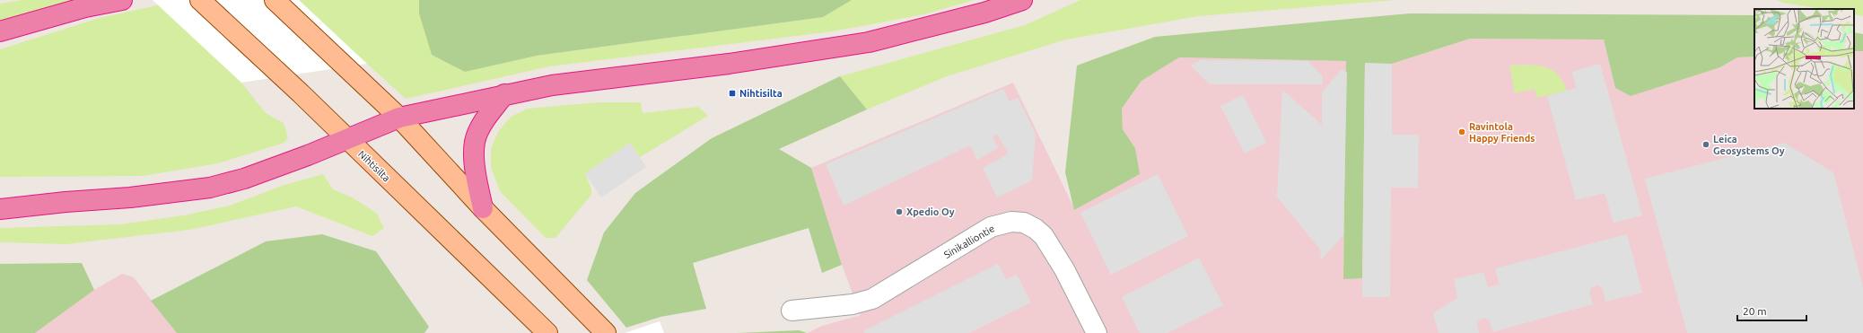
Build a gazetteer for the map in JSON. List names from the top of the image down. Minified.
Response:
{"streets":{"main road":["Nihtisilta"],"street":["Sinikalliontie"]},"places":{"transit":["Nihtisilta"],"other":["Ravintola Happy Friends","Leica Geosystems Oy","Xpedio Oy"]},"scale_bar":"20 m"}
